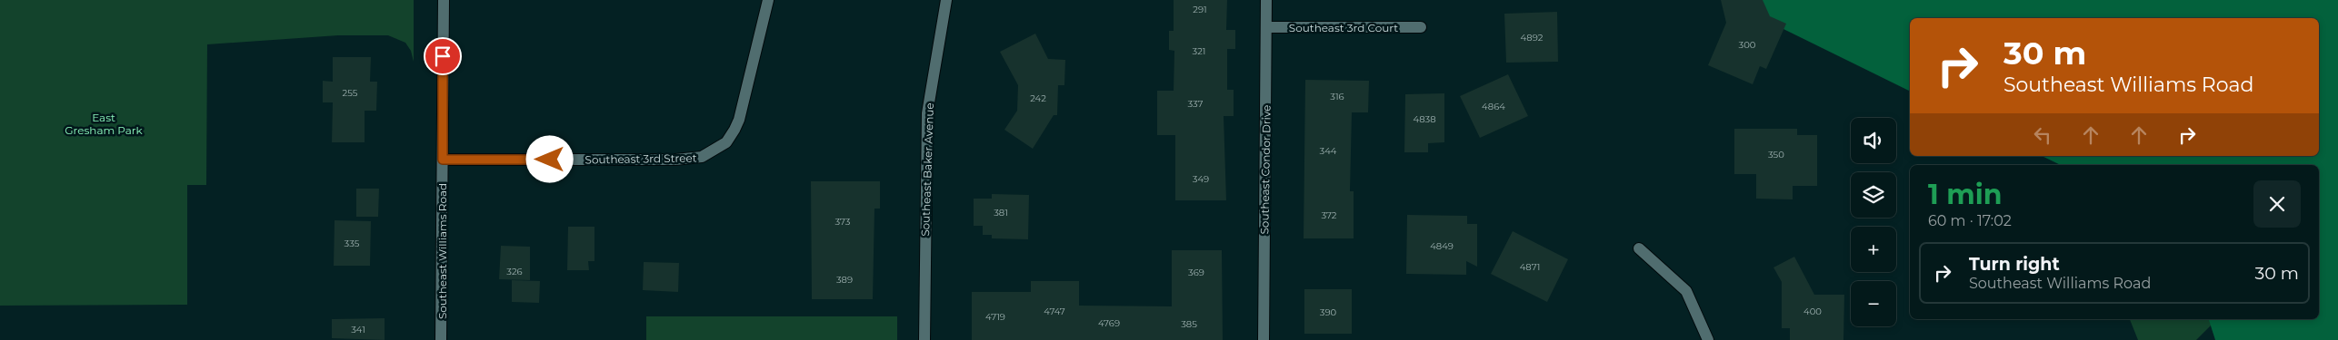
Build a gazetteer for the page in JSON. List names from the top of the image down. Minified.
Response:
{"streets":{"street":["Southeast 3rd Court","Southeast 3rd Street","Southeast Baker Avenue","Southeast Condor Drive","Southeast Williams Road"]},"crossings":[["Southeast 3rd Court","Southeast Condor Drive"],["Southeast 3rd Street","Southeast Williams Road"]],"parks":["East Gresham Park"],"house_numbers":["291","4892","300","321","255","316","242","337","4864","4838","344","350","349","381","372","373","335","4849","4871","326","369","389","4747","400","390","4719","4769","385","341"],"page":{"turn":["30 m","Southeast Williams Road"],"map_buttons":["+","−"],"heading":["1 min","60 m · 17:02"],"list":[{"name":"Turn right","note":"Southeast Williams Road","value":"30 m"}]}}
